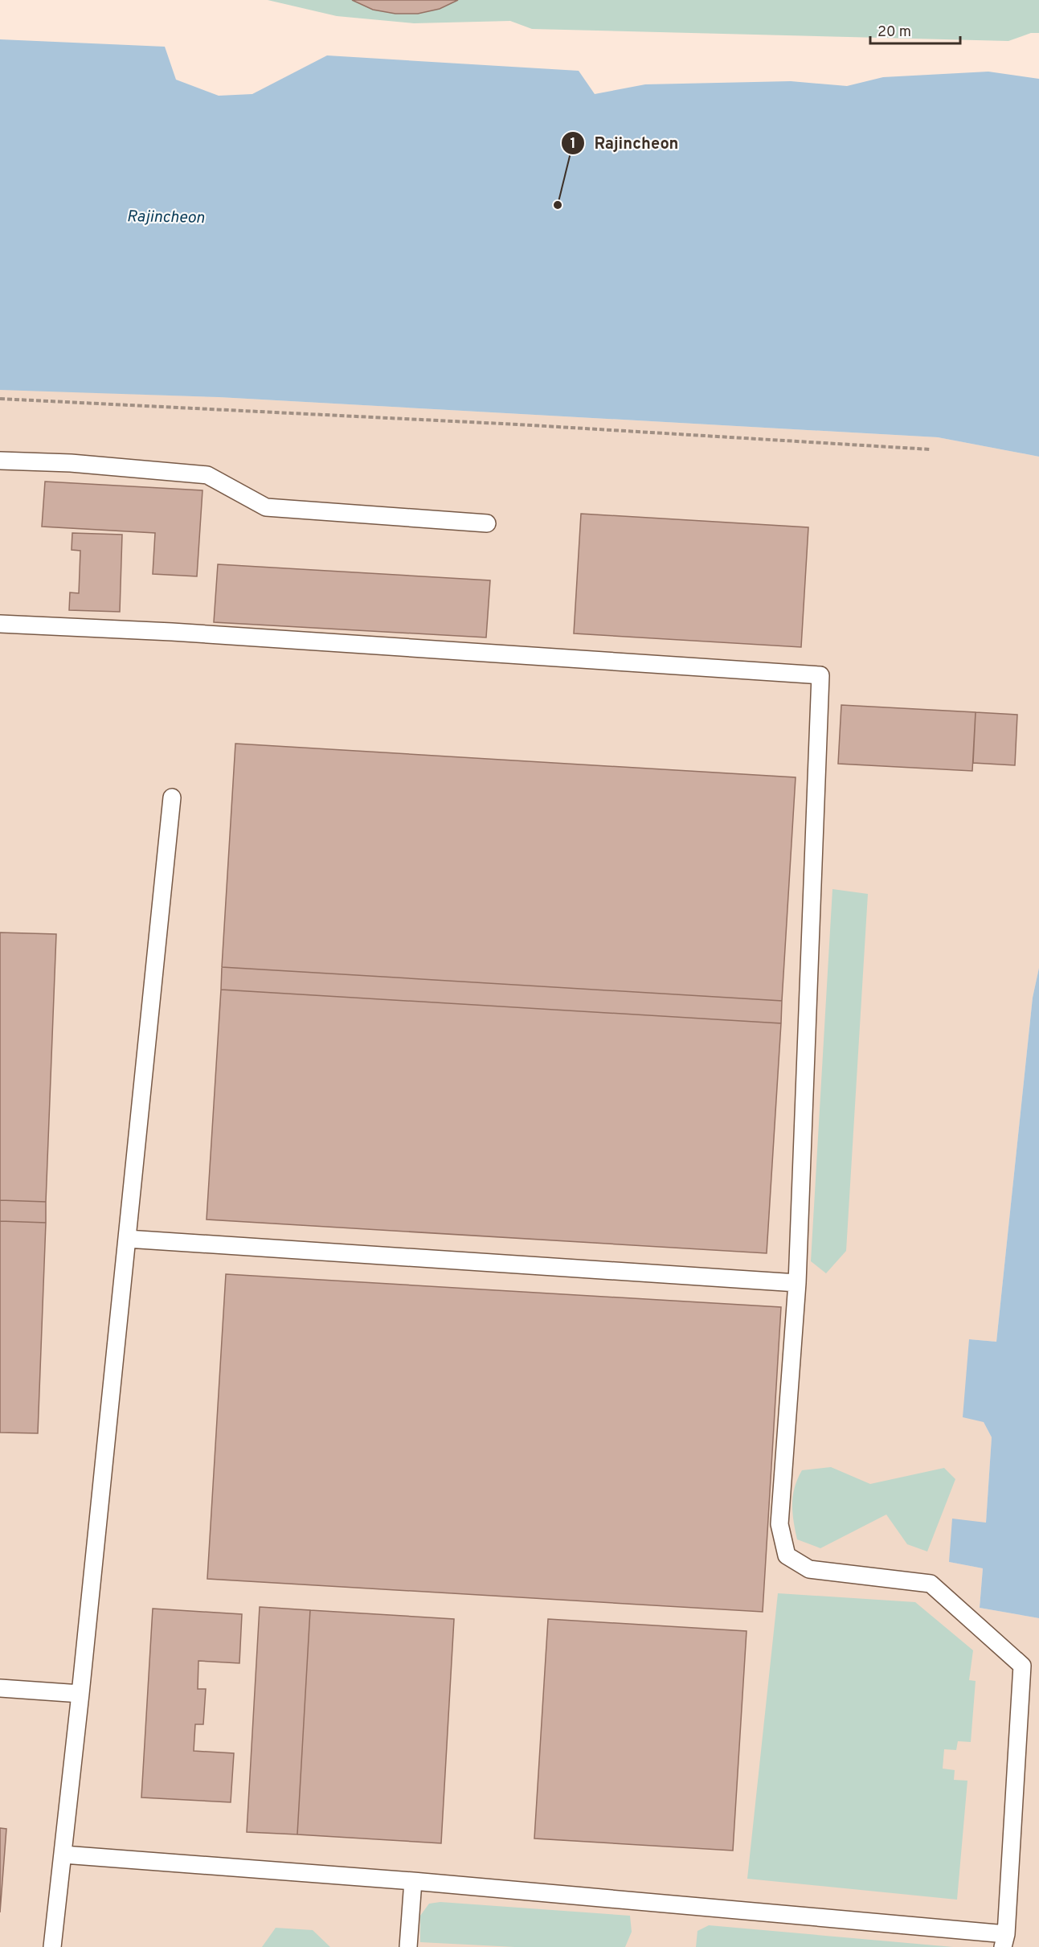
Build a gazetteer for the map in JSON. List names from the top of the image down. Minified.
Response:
{"water":["Rajincheon"],"places":["Rajincheon"],"scale_bar":"20 m"}
